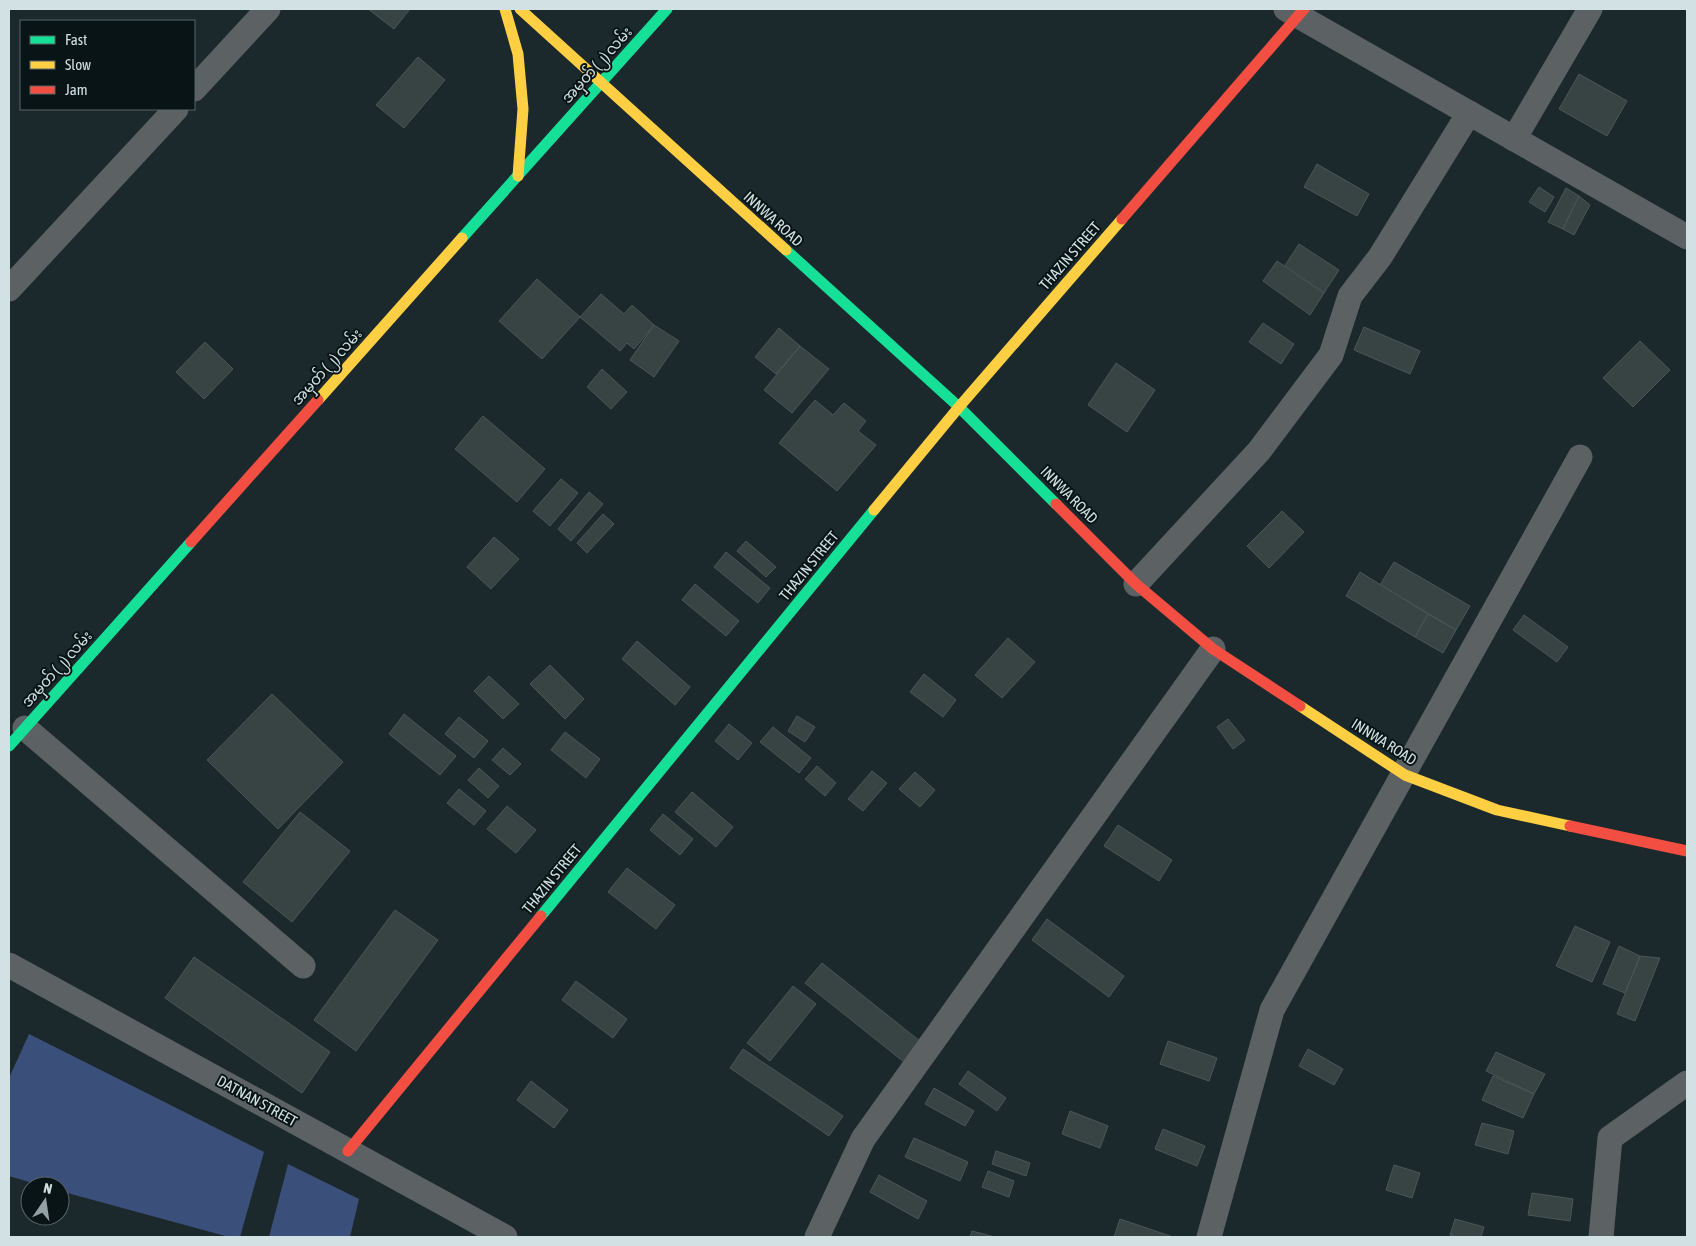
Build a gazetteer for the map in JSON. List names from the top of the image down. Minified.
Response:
{"streets":{"street":["အမှတ် (၂) လမ်း","INNWA ROAD","THAZIN STREET","DATNAN STREET"]},"crossings":[["အမှတ် (၂) လမ်း","INNWA ROAD"],["INNWA ROAD","THAZIN STREET"],["THAZIN STREET","DATNAN STREET"]],"legend":["Fast","Slow","Jam"],"north":"top"}
